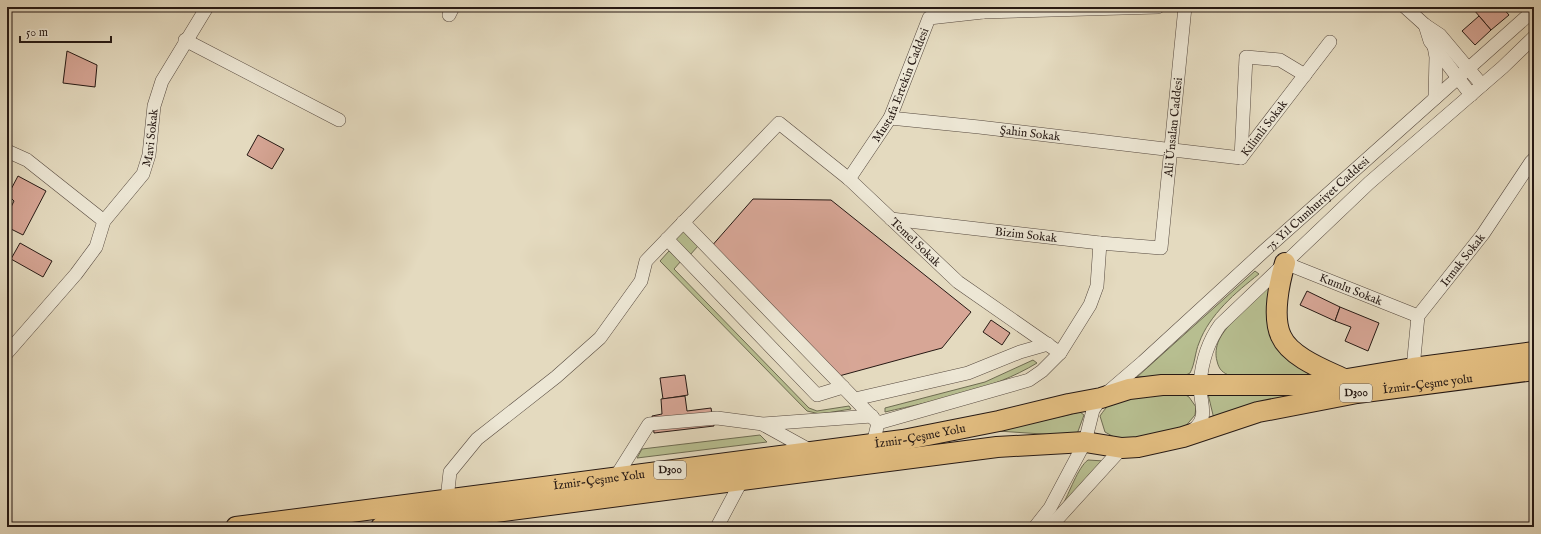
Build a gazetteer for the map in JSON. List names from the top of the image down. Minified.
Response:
{"streets":{"highway":["İzmir-Çeşme yolu","D300","İzmir-Çeşme Yolu"],"street":["Mustafa Ertekin Caddesi","Ali Ünsalan Caddesi","Kilimli Sokak","Şahin Sokak","Mavi Sokak","75. Yıl Cumhuriyet Caddesi","Bizim Sokak","Temel Sokak","Irmak Sokak","Kumlu Sokak"]},"crossings":[["Mustafa Ertekin Caddesi","Şahin Sokak"],["Mustafa Ertekin Caddesi","Temel Sokak"],["Ali Ünsalan Caddesi","Kilimli Sokak"],["Ali Ünsalan Caddesi","Şahin Sokak"],["Ali Ünsalan Caddesi","Bizim Sokak"],["Kilimli Sokak","Şahin Sokak"],["75. Yıl Cumhuriyet Caddesi","Kumlu Sokak"],["75. Yıl Cumhuriyet Caddesi","İzmir-Çeşme yolu"],["75. Yıl Cumhuriyet Caddesi","D300"],["75. Yıl Cumhuriyet Caddesi","İzmir-Çeşme Yolu"],["Bizim Sokak","Temel Sokak"],["Irmak Sokak","Kumlu Sokak"],["İzmir-Çeşme yolu","D300"],["D300","İzmir-Çeşme Yolu"]],"scale_bar":"50 m"}
